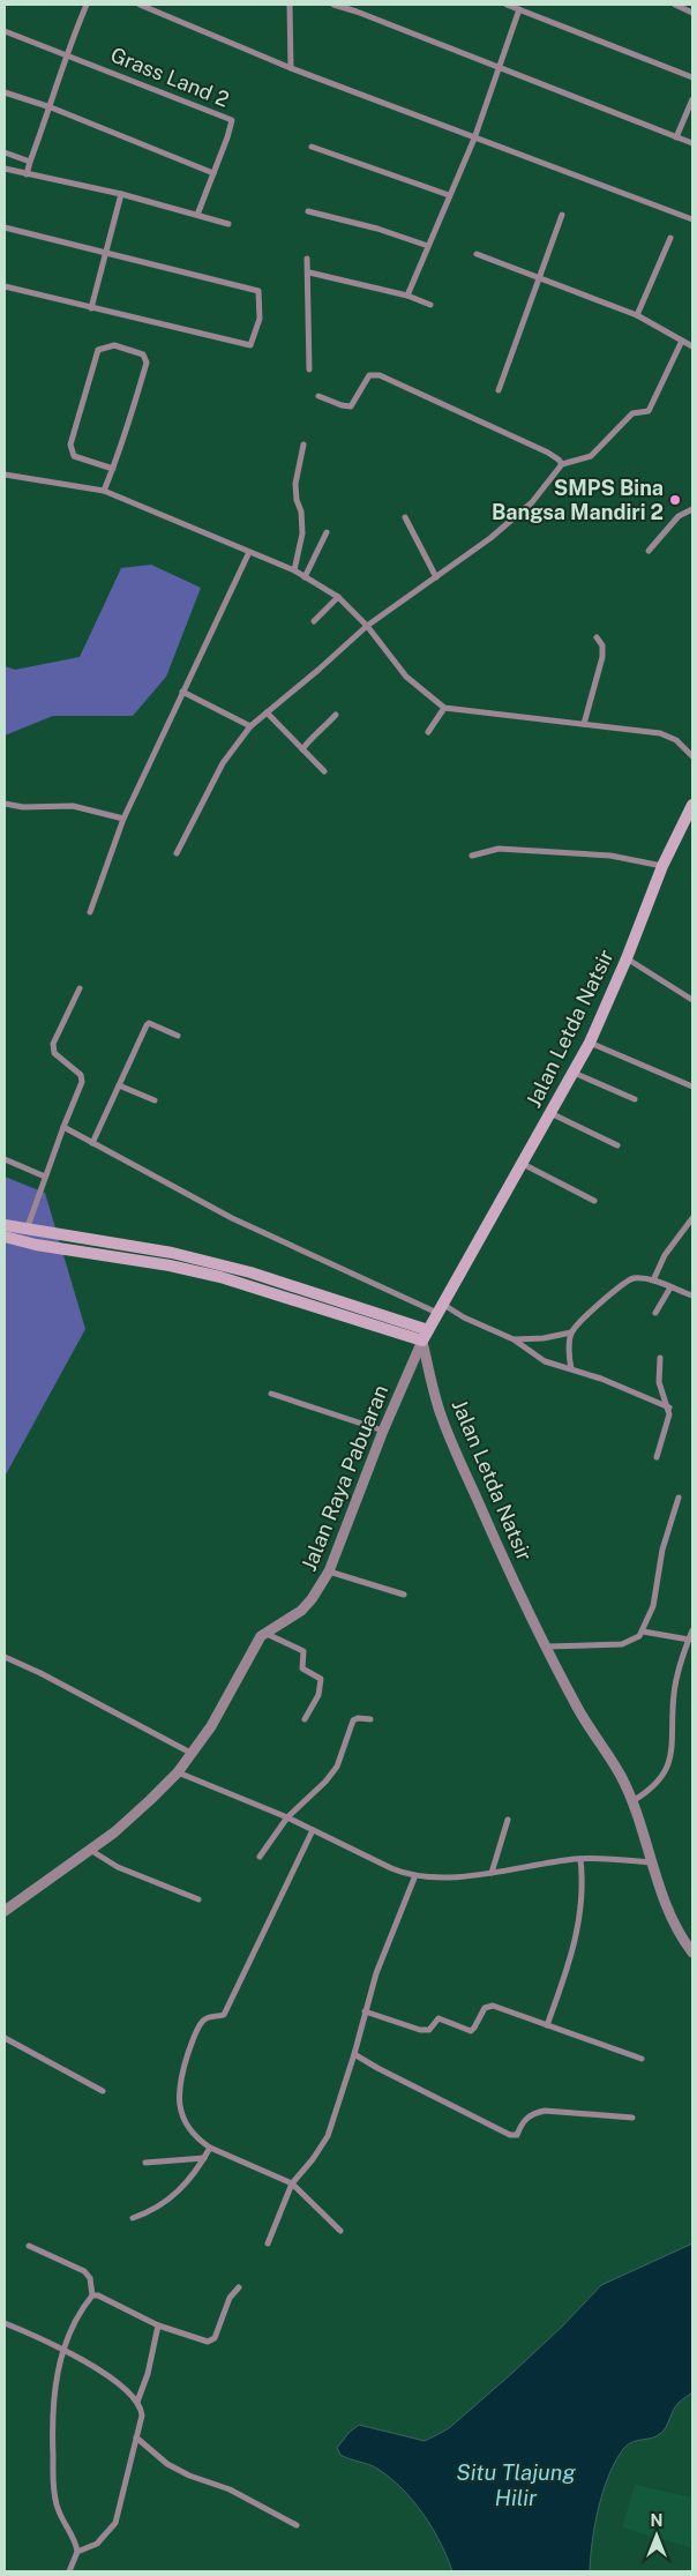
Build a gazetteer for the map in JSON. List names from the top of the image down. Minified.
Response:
{"streets":{"main road":["Jalan Letda Natsir"],"street":["Grass Land 2","Jalan Raya Pabuaran"]},"crossings":[["Jalan Letda Natsir","Jalan Raya Pabuaran"]],"water":["Situ Tlajung Hilir"],"places":["SMPS Bina Bangsa Mandiri 2"],"north":"top"}
